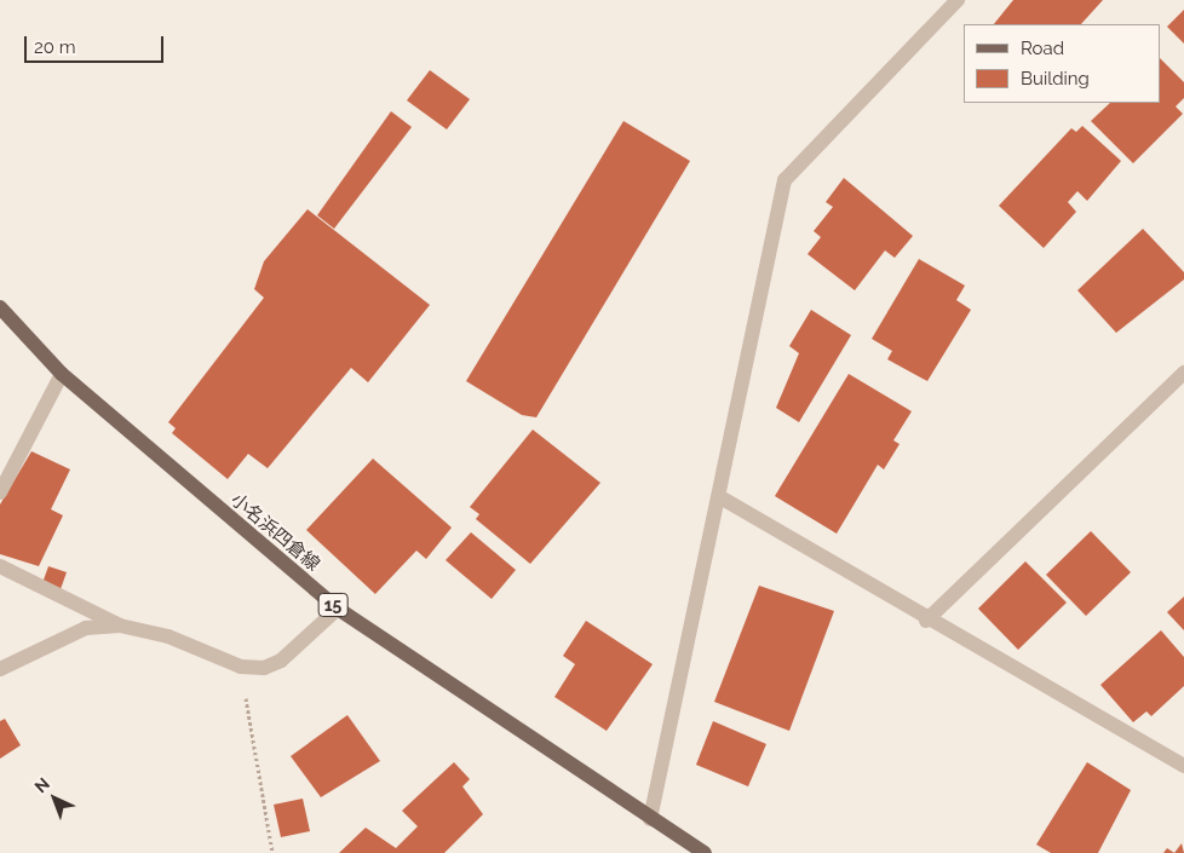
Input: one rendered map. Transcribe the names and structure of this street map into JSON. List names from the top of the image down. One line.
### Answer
{"streets":{"main road":["小名浜四倉線","15"]},"legend":["Road","Building"],"scale_bar":"20 m","north":"top left"}
